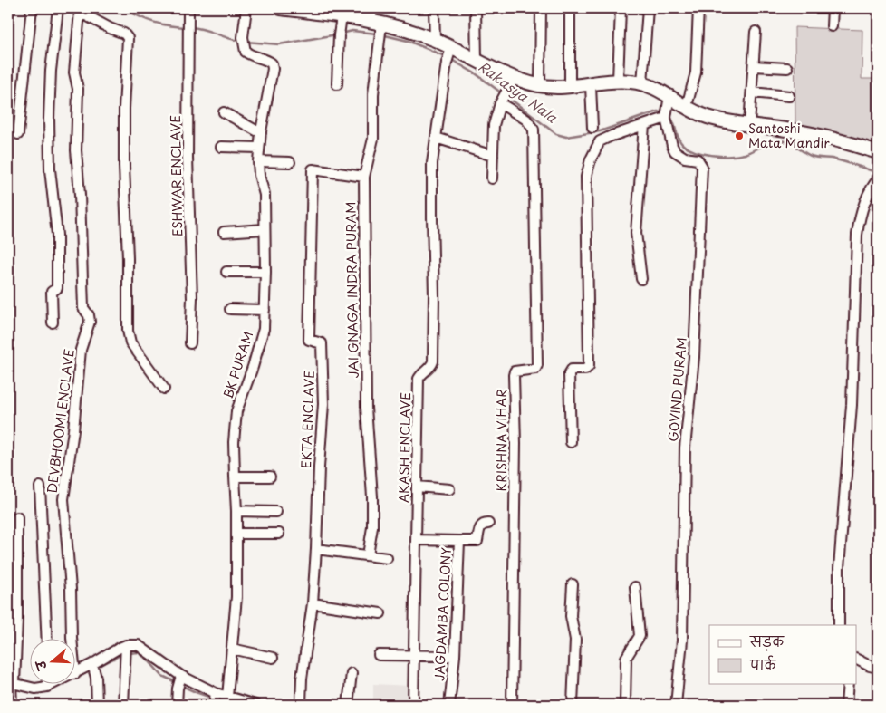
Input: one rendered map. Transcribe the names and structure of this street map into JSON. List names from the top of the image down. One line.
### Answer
{"streets":{"street":["ESHWAR ENCLAVE","JAI GNAGA INDRA PURAM","BK PURAM","GOVIND PURAM","EKTA ENCLAVE","DEVBHOOMI ENCLAVE","KRISHNA VIHAR","AKASH ENCLAVE","JAGDAMBA COLONY"]},"crossings":[["JAI GNAGA INDRA PURAM","EKTA ENCLAVE"],["AKASH ENCLAVE","JAGDAMBA COLONY"]],"water":["Rakasya Nala"],"places":["Santoshi Mata Mandir"],"legend":["सड़क","पार्क"],"north":"left"}
